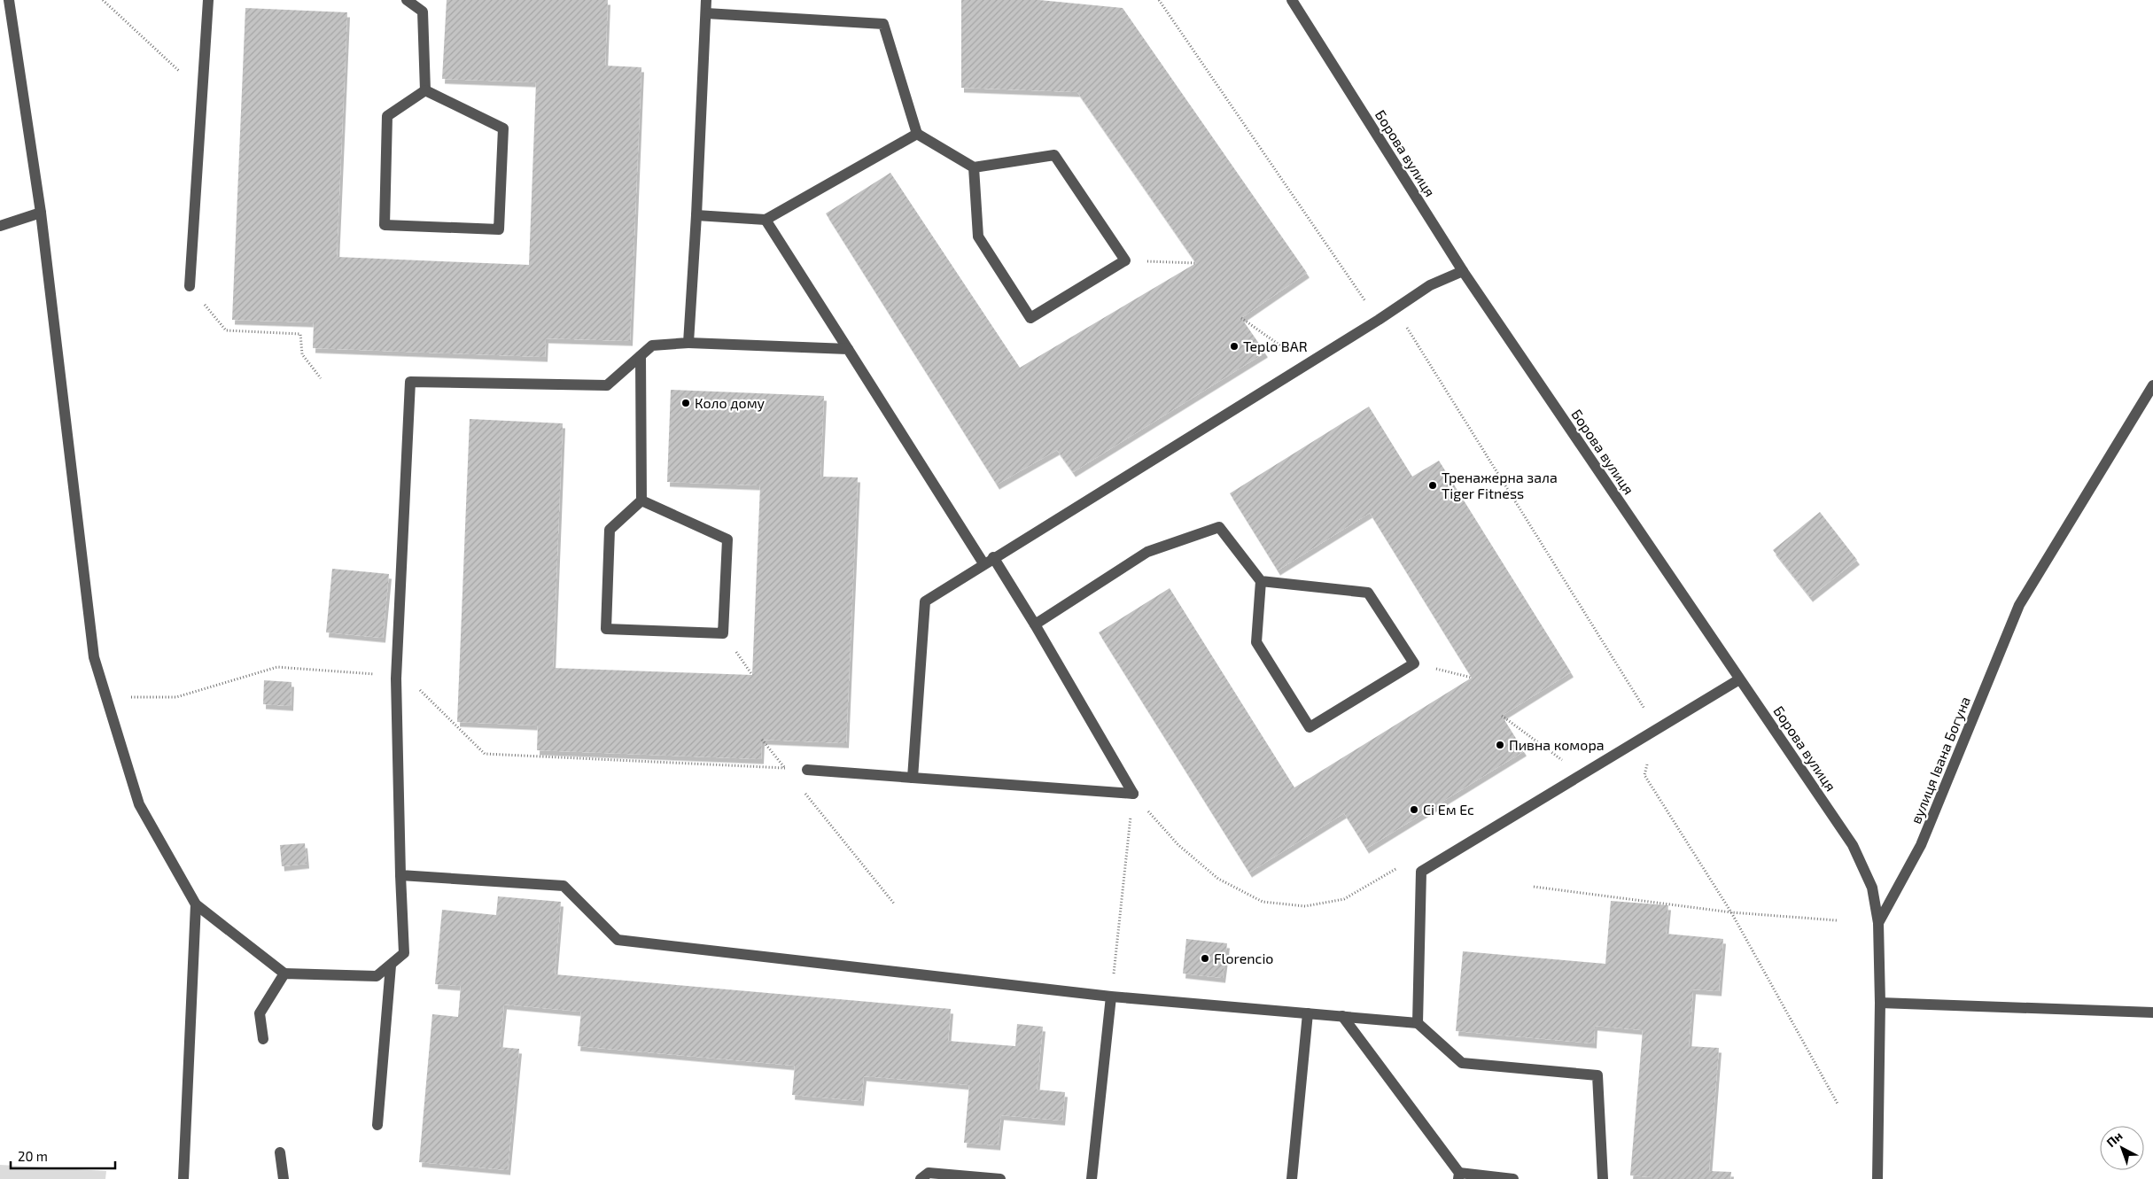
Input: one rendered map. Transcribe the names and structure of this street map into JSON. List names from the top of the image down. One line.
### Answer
{"streets":{"street":["Борова вулиця","вулиця Івана Богуна"]},"crossings":[["Борова вулиця","вулиця Івана Богуна"]],"places":["Teplo BAR","Коло дому","Тренажерна зала Tiger Fitness","Пивна комора","Сі Ем Ес","Florencio"],"scale_bar":"20 m","north":"top left"}
